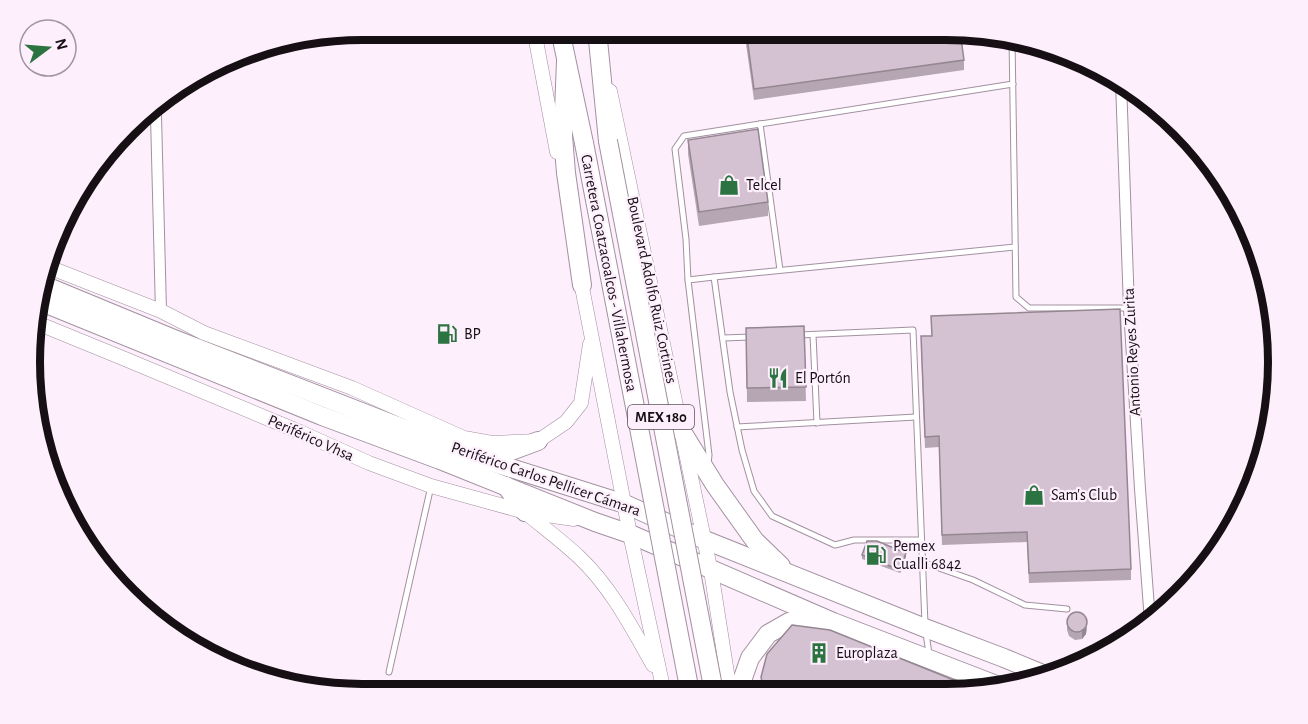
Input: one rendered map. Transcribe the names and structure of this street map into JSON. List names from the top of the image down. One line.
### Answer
{"streets":{"main road":["Carretera Coatzacoalcos - Villahermosa","MEX 180","Periférico Carlos Pellicer Cámara"],"street":["Boulevard Adolfo Ruiz Cortines","Antonio Reyes Zurita","Periférico Vhsa"]},"crossings":[["Boulevard Adolfo Ruiz Cortines","Periférico Carlos Pellicer Cámara"],["Periférico Vhsa","Periférico Carlos Pellicer Cámara"]],"places":{"shop":["Telcel","Sam's Club"],"fuel station":["BP","Pemex Cualli 6842"],"restaurant":["El Portón"],"building":["Europlaza"]},"north":"right"}
